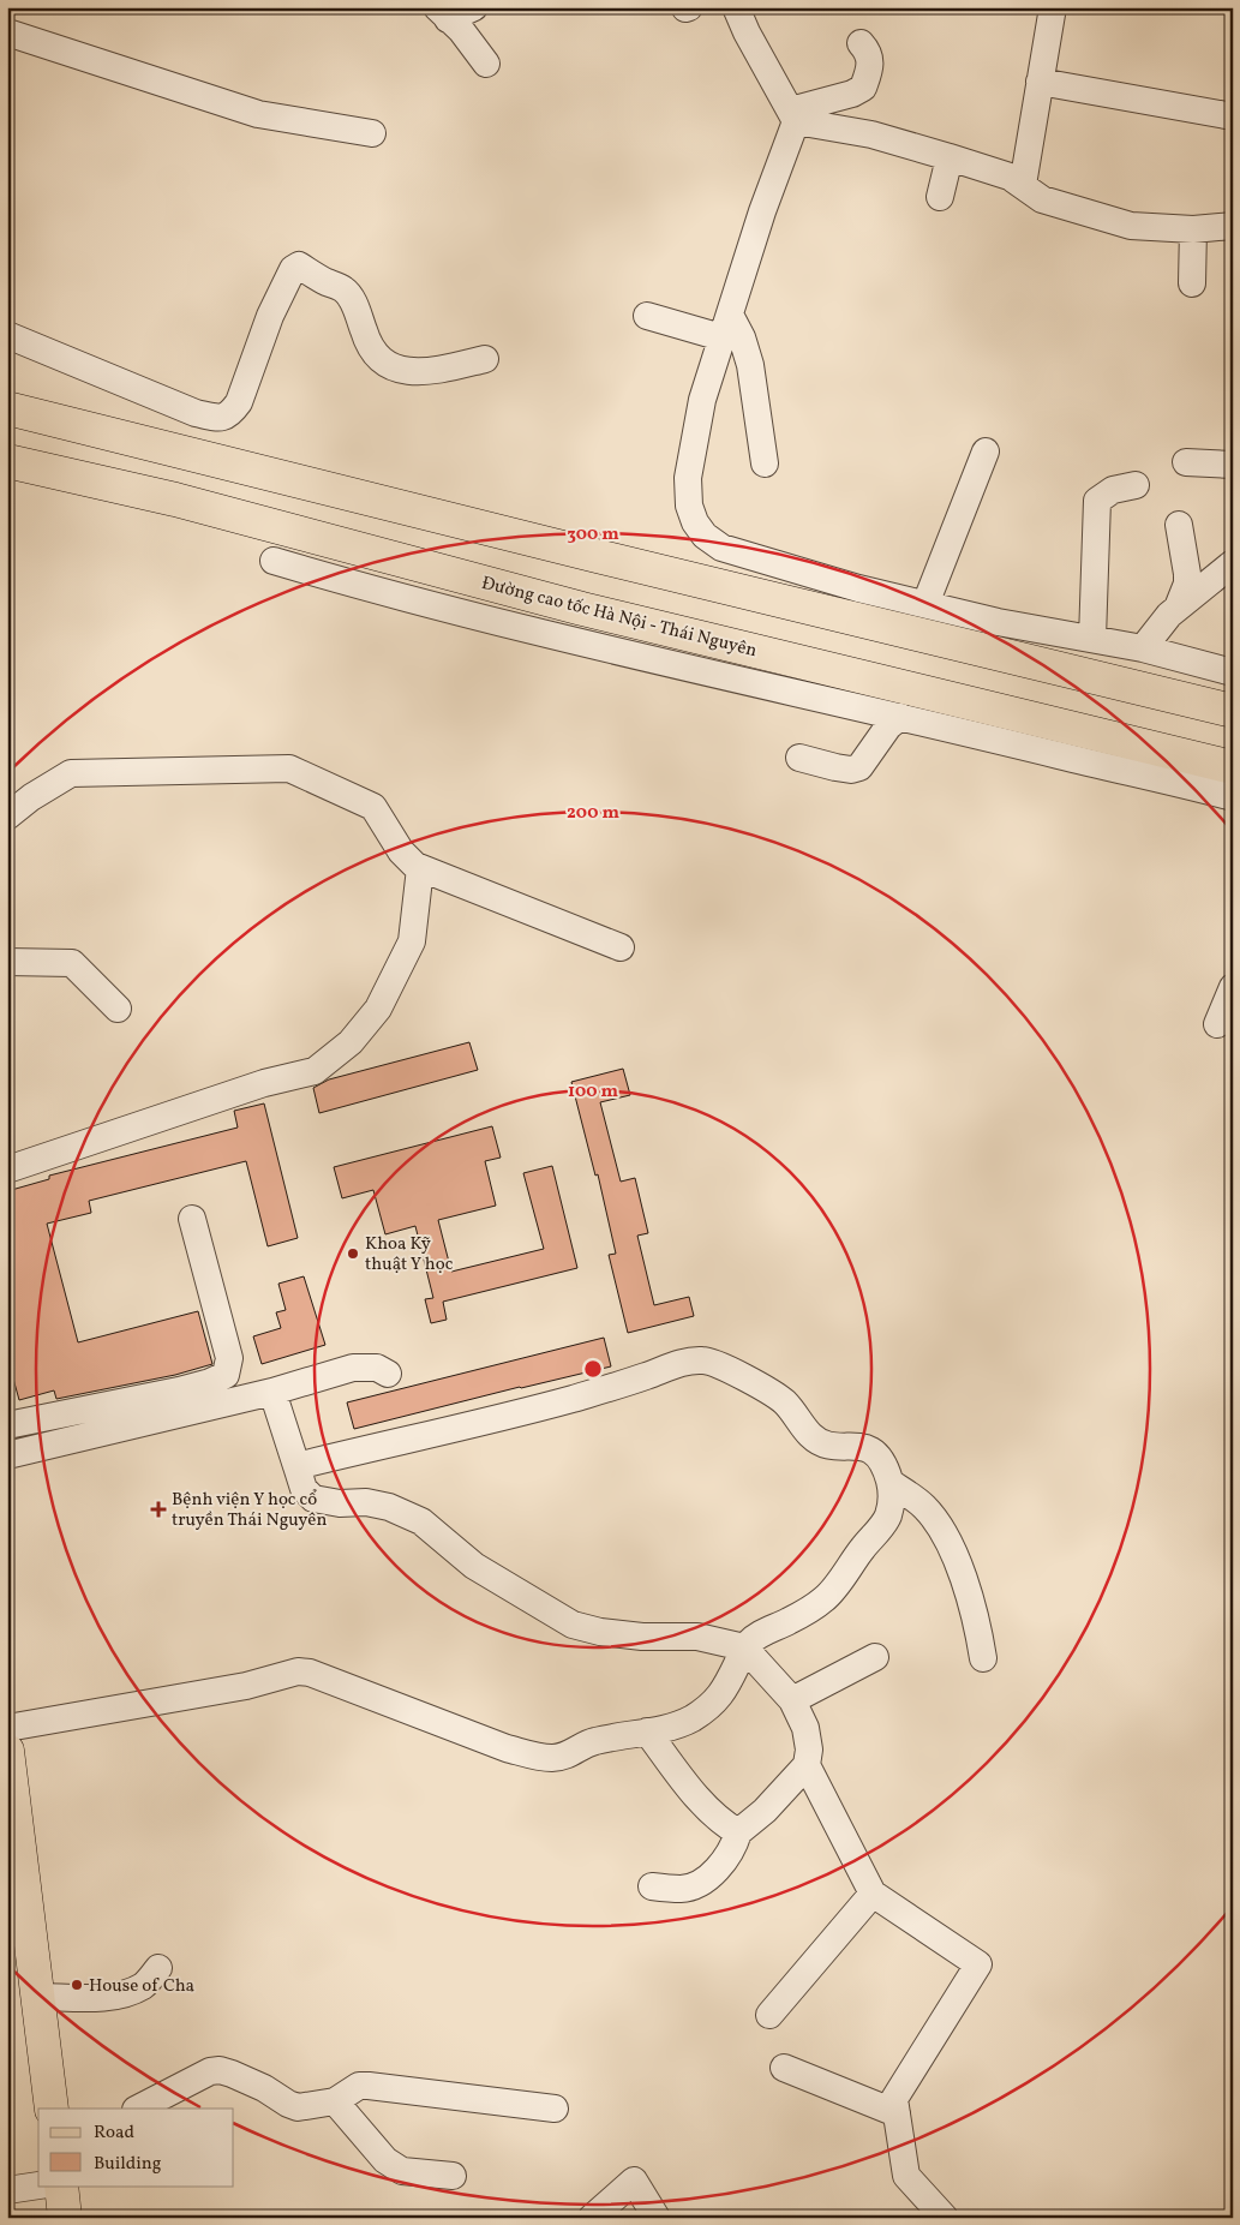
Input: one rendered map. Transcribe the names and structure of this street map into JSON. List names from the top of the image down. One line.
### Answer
{"streets":{"main road":["Đường cao tốc Hà Nội - Thái Nguyên"]},"places":{"other":["Khoa Kỹ thuật Y học","House of Cha"],"health":["Bệnh viện Y học cổ truyền Thái Nguyên"]},"legend":["Road","Building"],"rings":["300 m","200 m","100 m"]}
